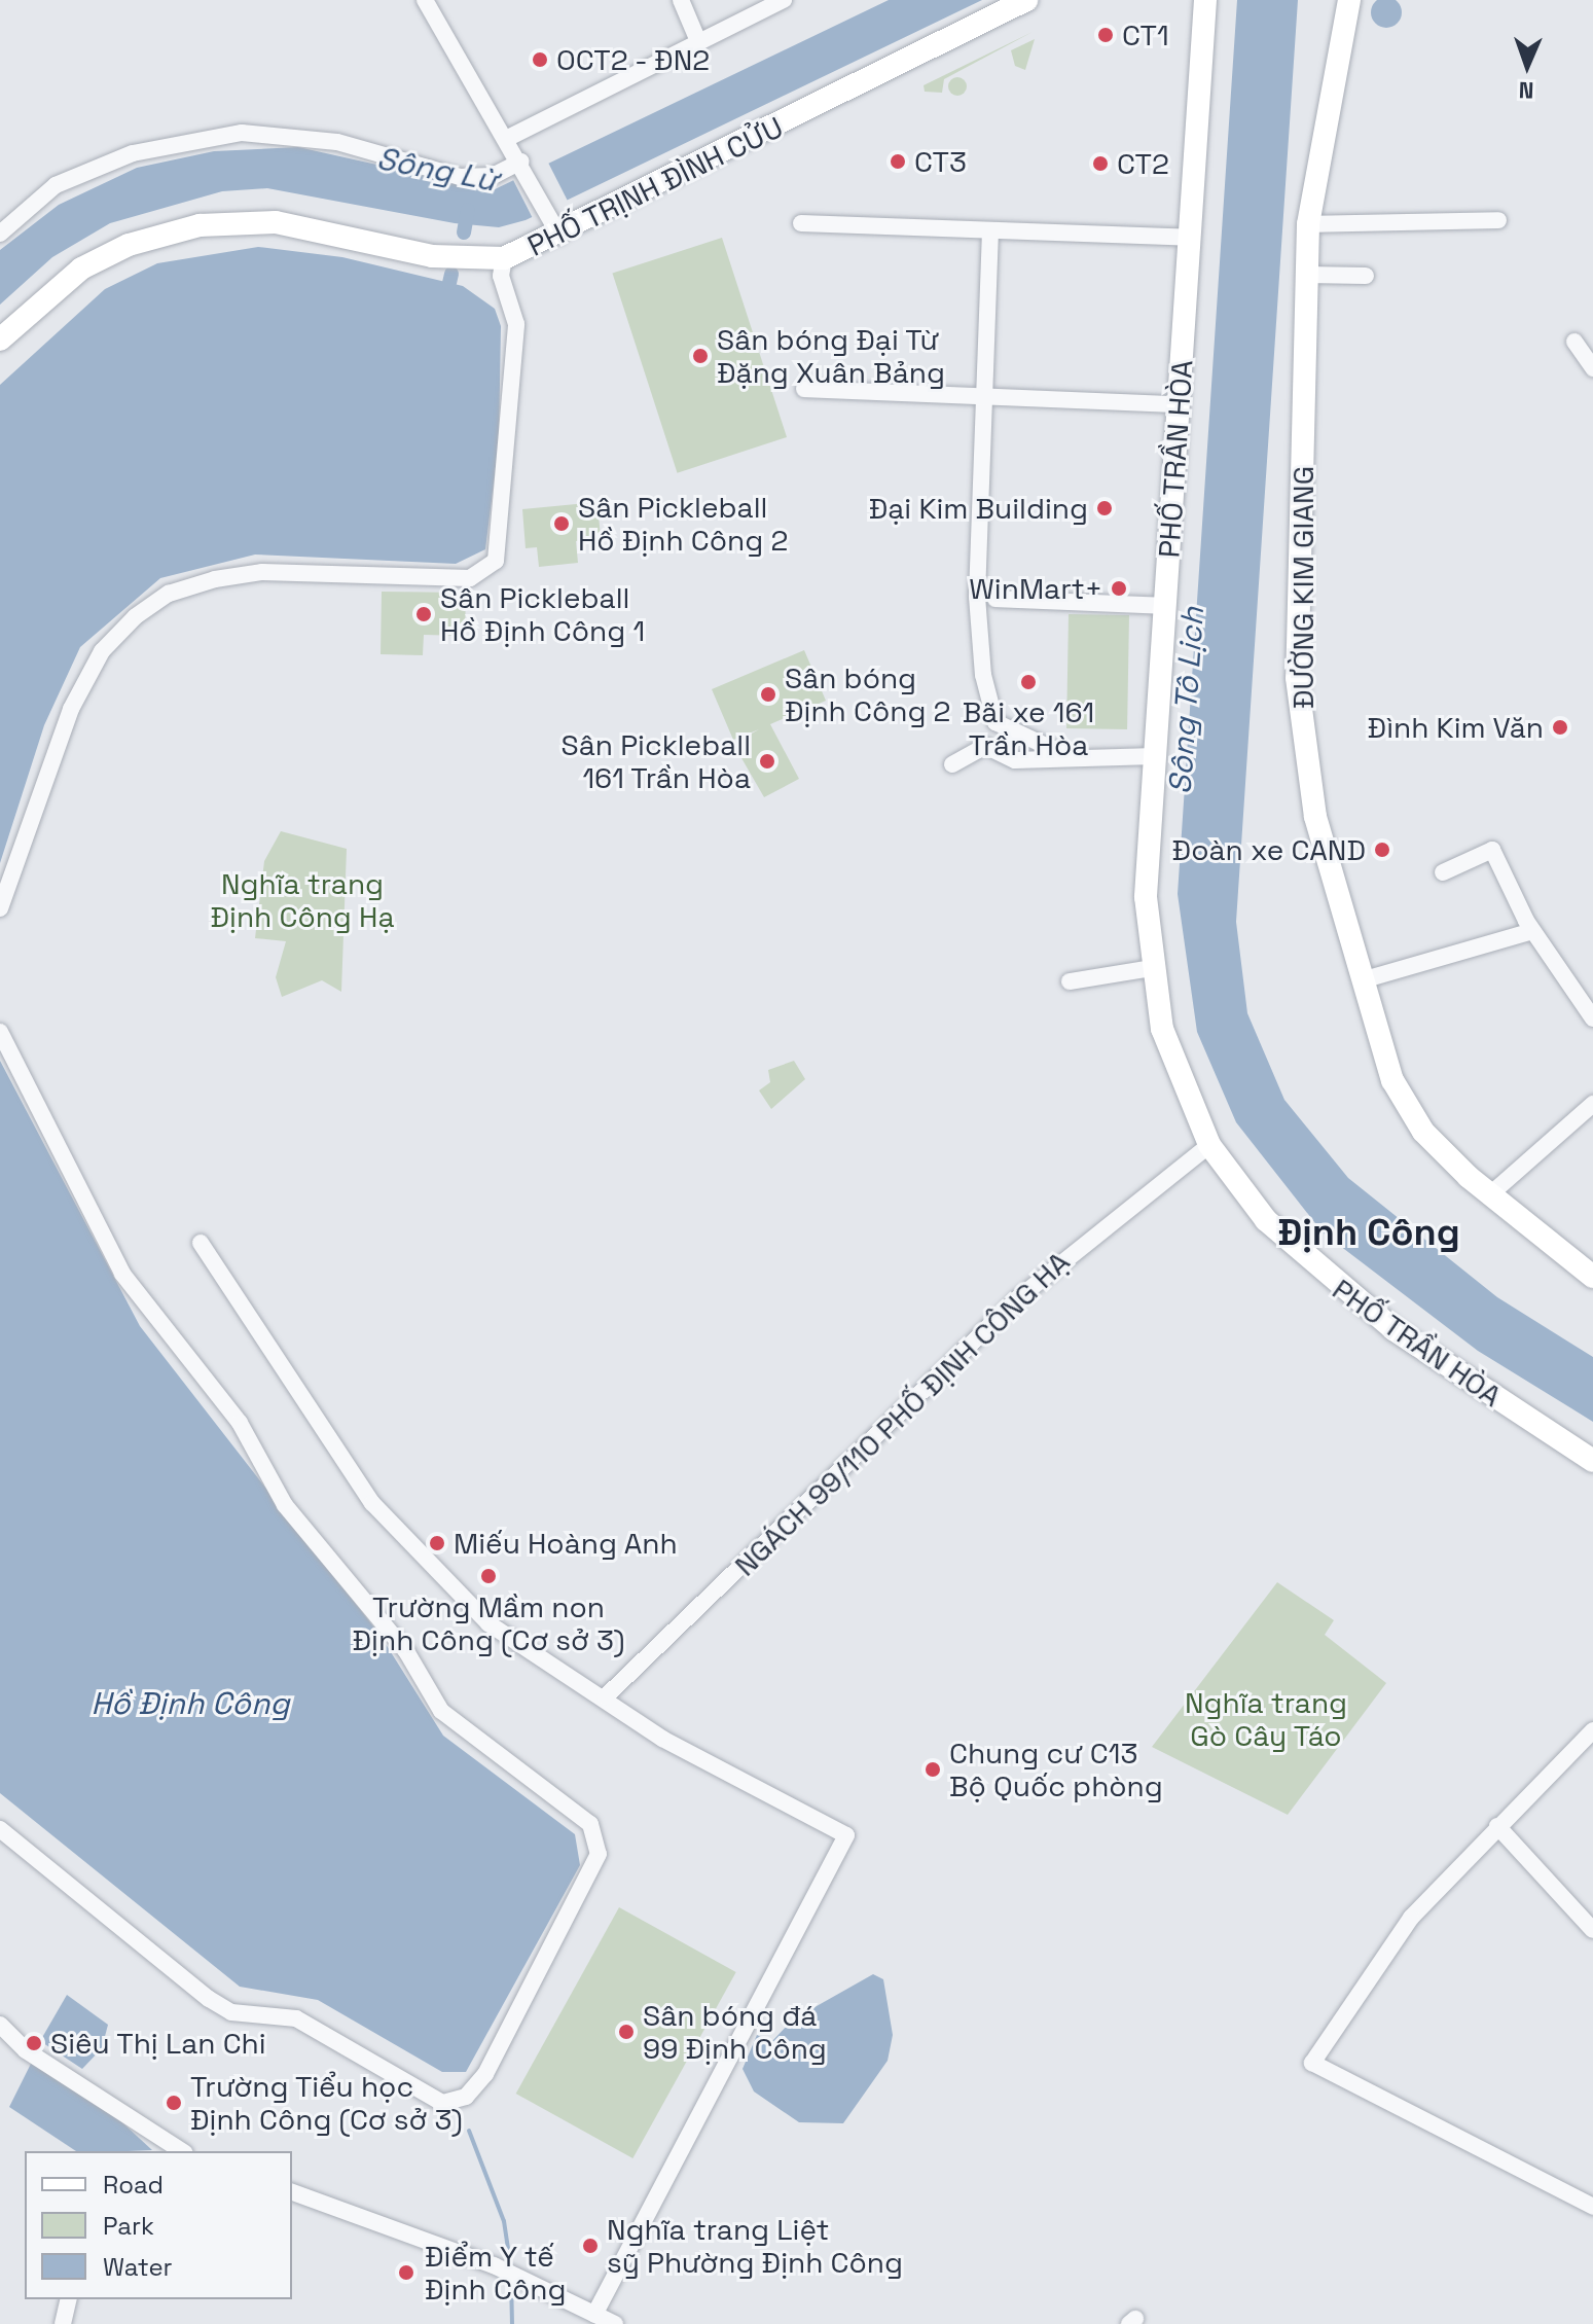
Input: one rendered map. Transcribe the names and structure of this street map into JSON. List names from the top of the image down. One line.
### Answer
{"streets":{"main road":["PHỐ TRỊNH ĐÌNH CỬU","PHỐ TRẦN HÒA","ĐƯỜNG KIM GIANG"],"street":["NGÁCH 99/110 PHỐ ĐỊNH CÔNG HẠ"]},"crossings":[["PHỐ TRẦN HÒA","NGÁCH 99/110 PHỐ ĐỊNH CÔNG HẠ"]],"districts":["Định Công"],"water":["Sông Lừ","Sông Tô Lịch","Hồ Định Công"],"parks":["Nghĩa trang Định Công Hạ","Nghĩa trang Gò Cây Táo"],"places":["CT1","OCT2 - ĐN2","CT3","CT2","Sân bóng Đại Từ Đặng Xuân Bảng","Đại Kim Building","Sân Pickleball Hồ Định Công 2","WinMart+","Sân Pickleball Hồ Định Công 1","Bãi xe 161 Trần Hòa","Sân bóng Định Công 2","Đình Kim Văn","Sân Pickleball 161 Trần Hòa","Đoàn xe CAND","Miếu Hoàng Anh","Trường Mầm non Định Công (Cơ sở 3)","Chung cư C13 Bộ Quốc phòng","Sân bóng đá 99 Định Công","Siêu Thị Lan Chi","Trường Tiểu học Định Công (Cơ sở 3)","Nghĩa trang Liệt sỹ Phường Định Công","Điểm Y tế Định Công"],"legend":["Road","Park","Water"],"north":"bottom"}
